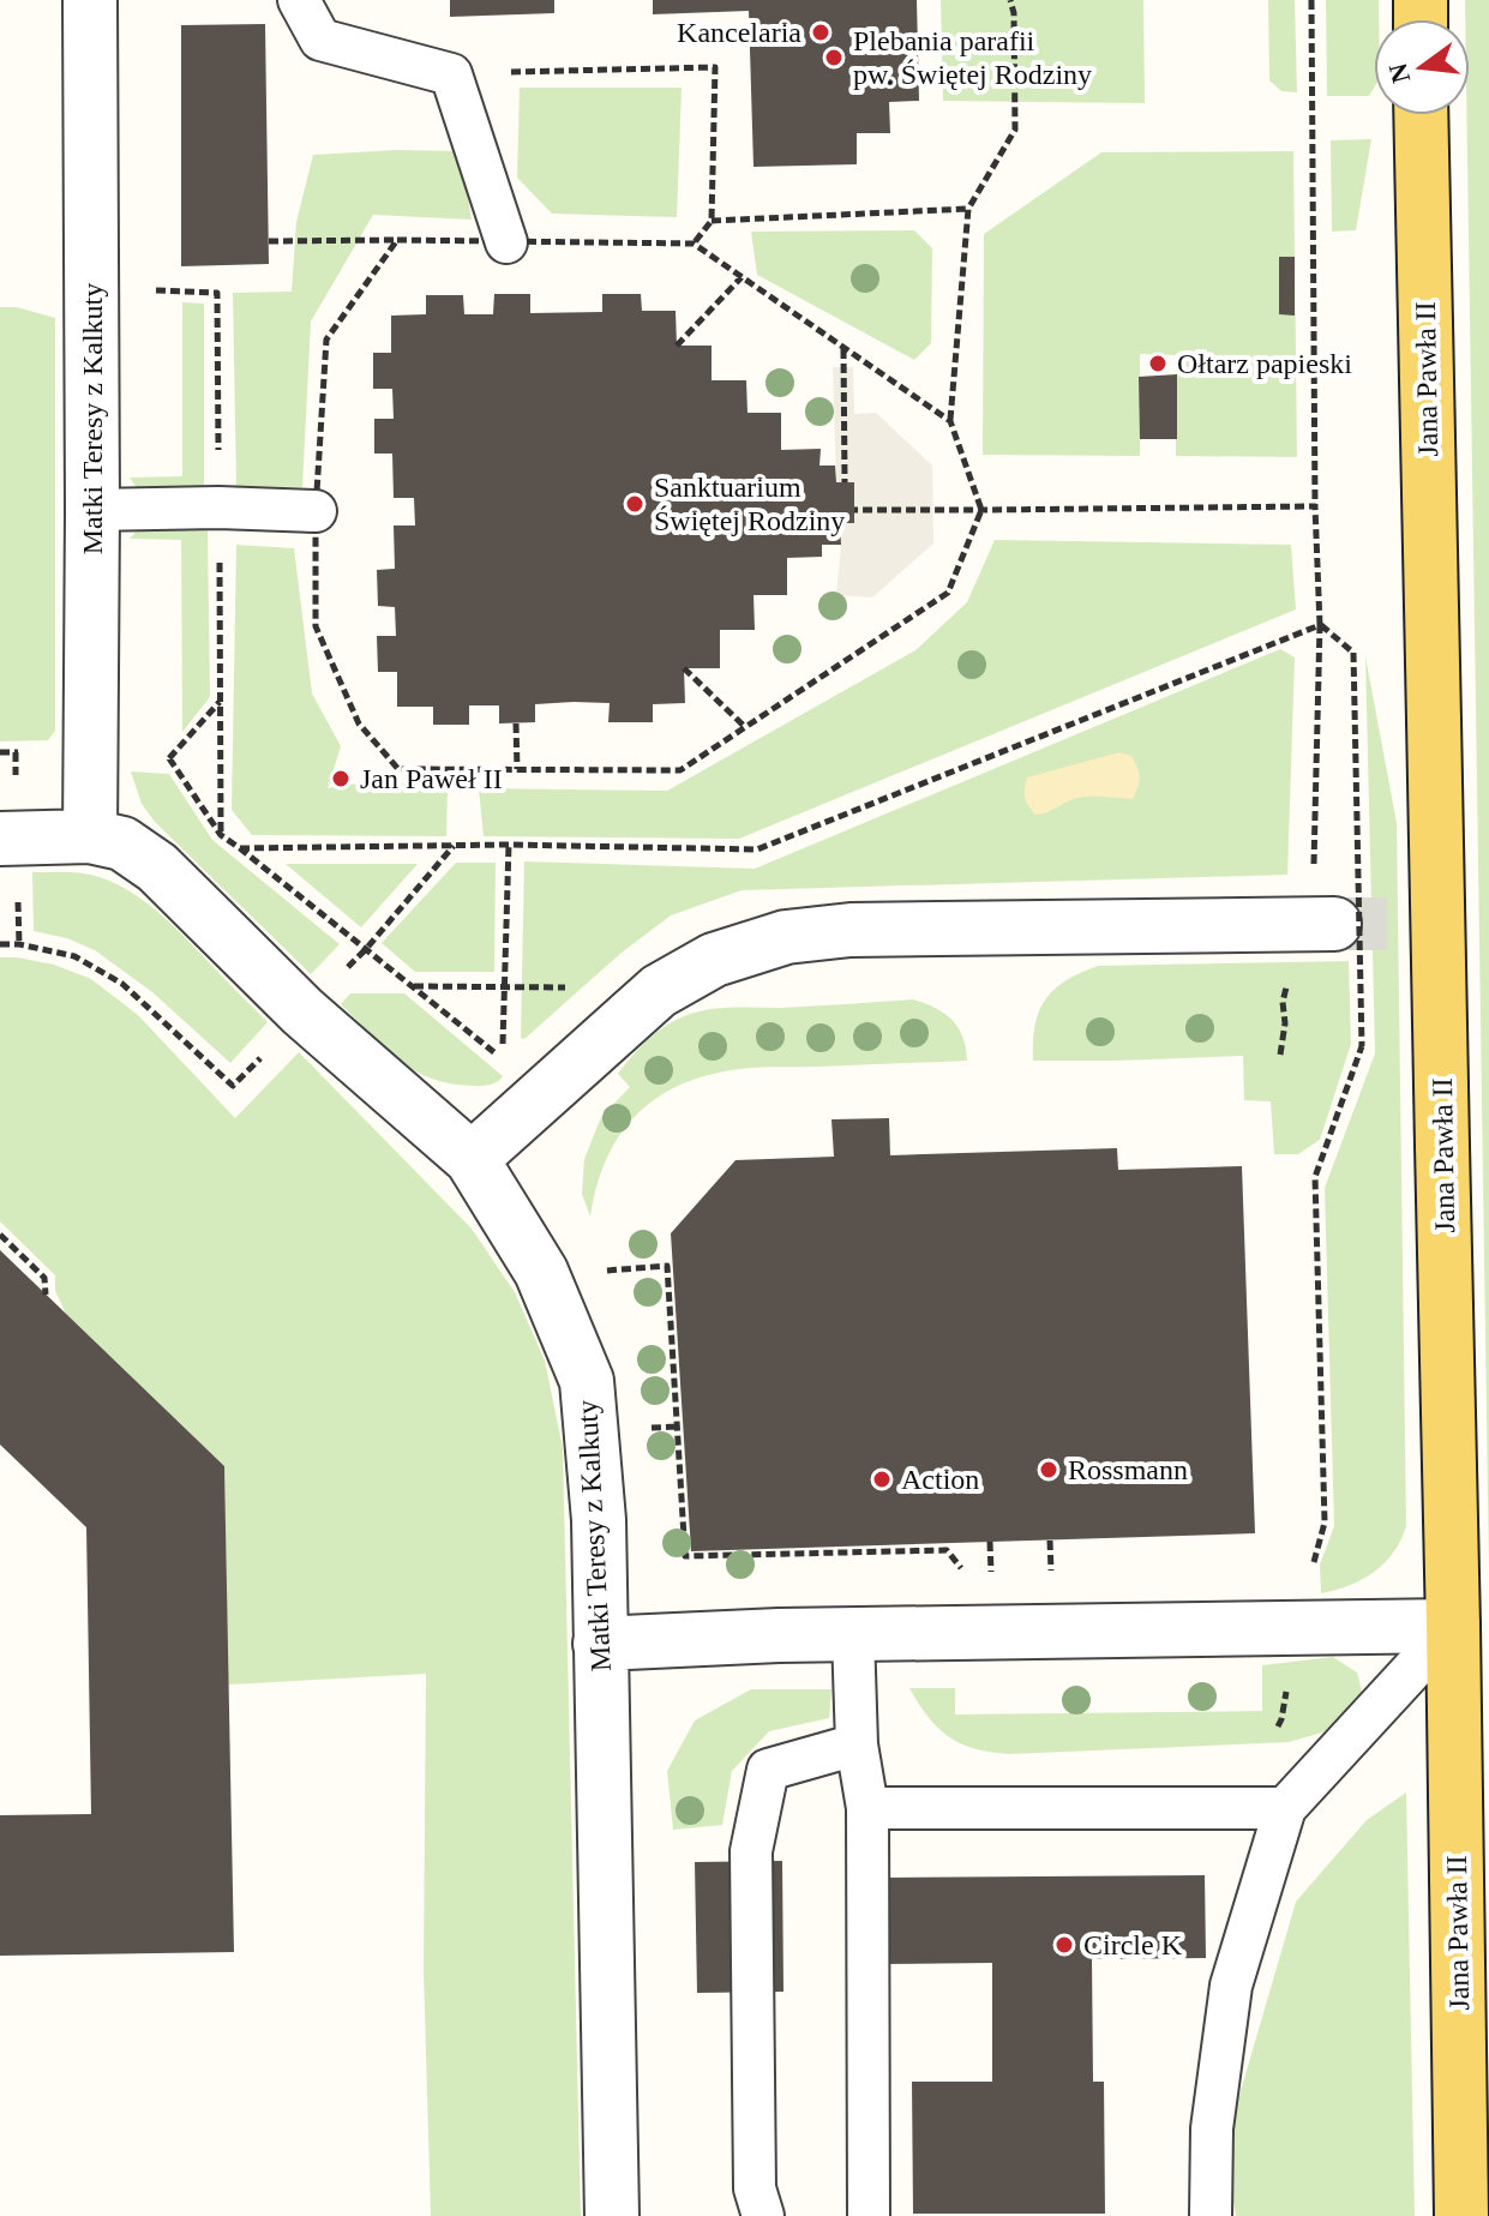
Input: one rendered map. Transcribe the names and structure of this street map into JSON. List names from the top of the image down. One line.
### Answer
{"streets":{"main road":["Jana Pawła II"],"street":["Matki Teresy z Kalkuty"]},"places":["Kancelaria","Plebania parafii pw. Świętej Rodziny","Ołtarz papieski","Sanktuarium Świętej Rodziny","Jan Paweł II","Rossmann","Action","Circle K"],"north":"left"}
